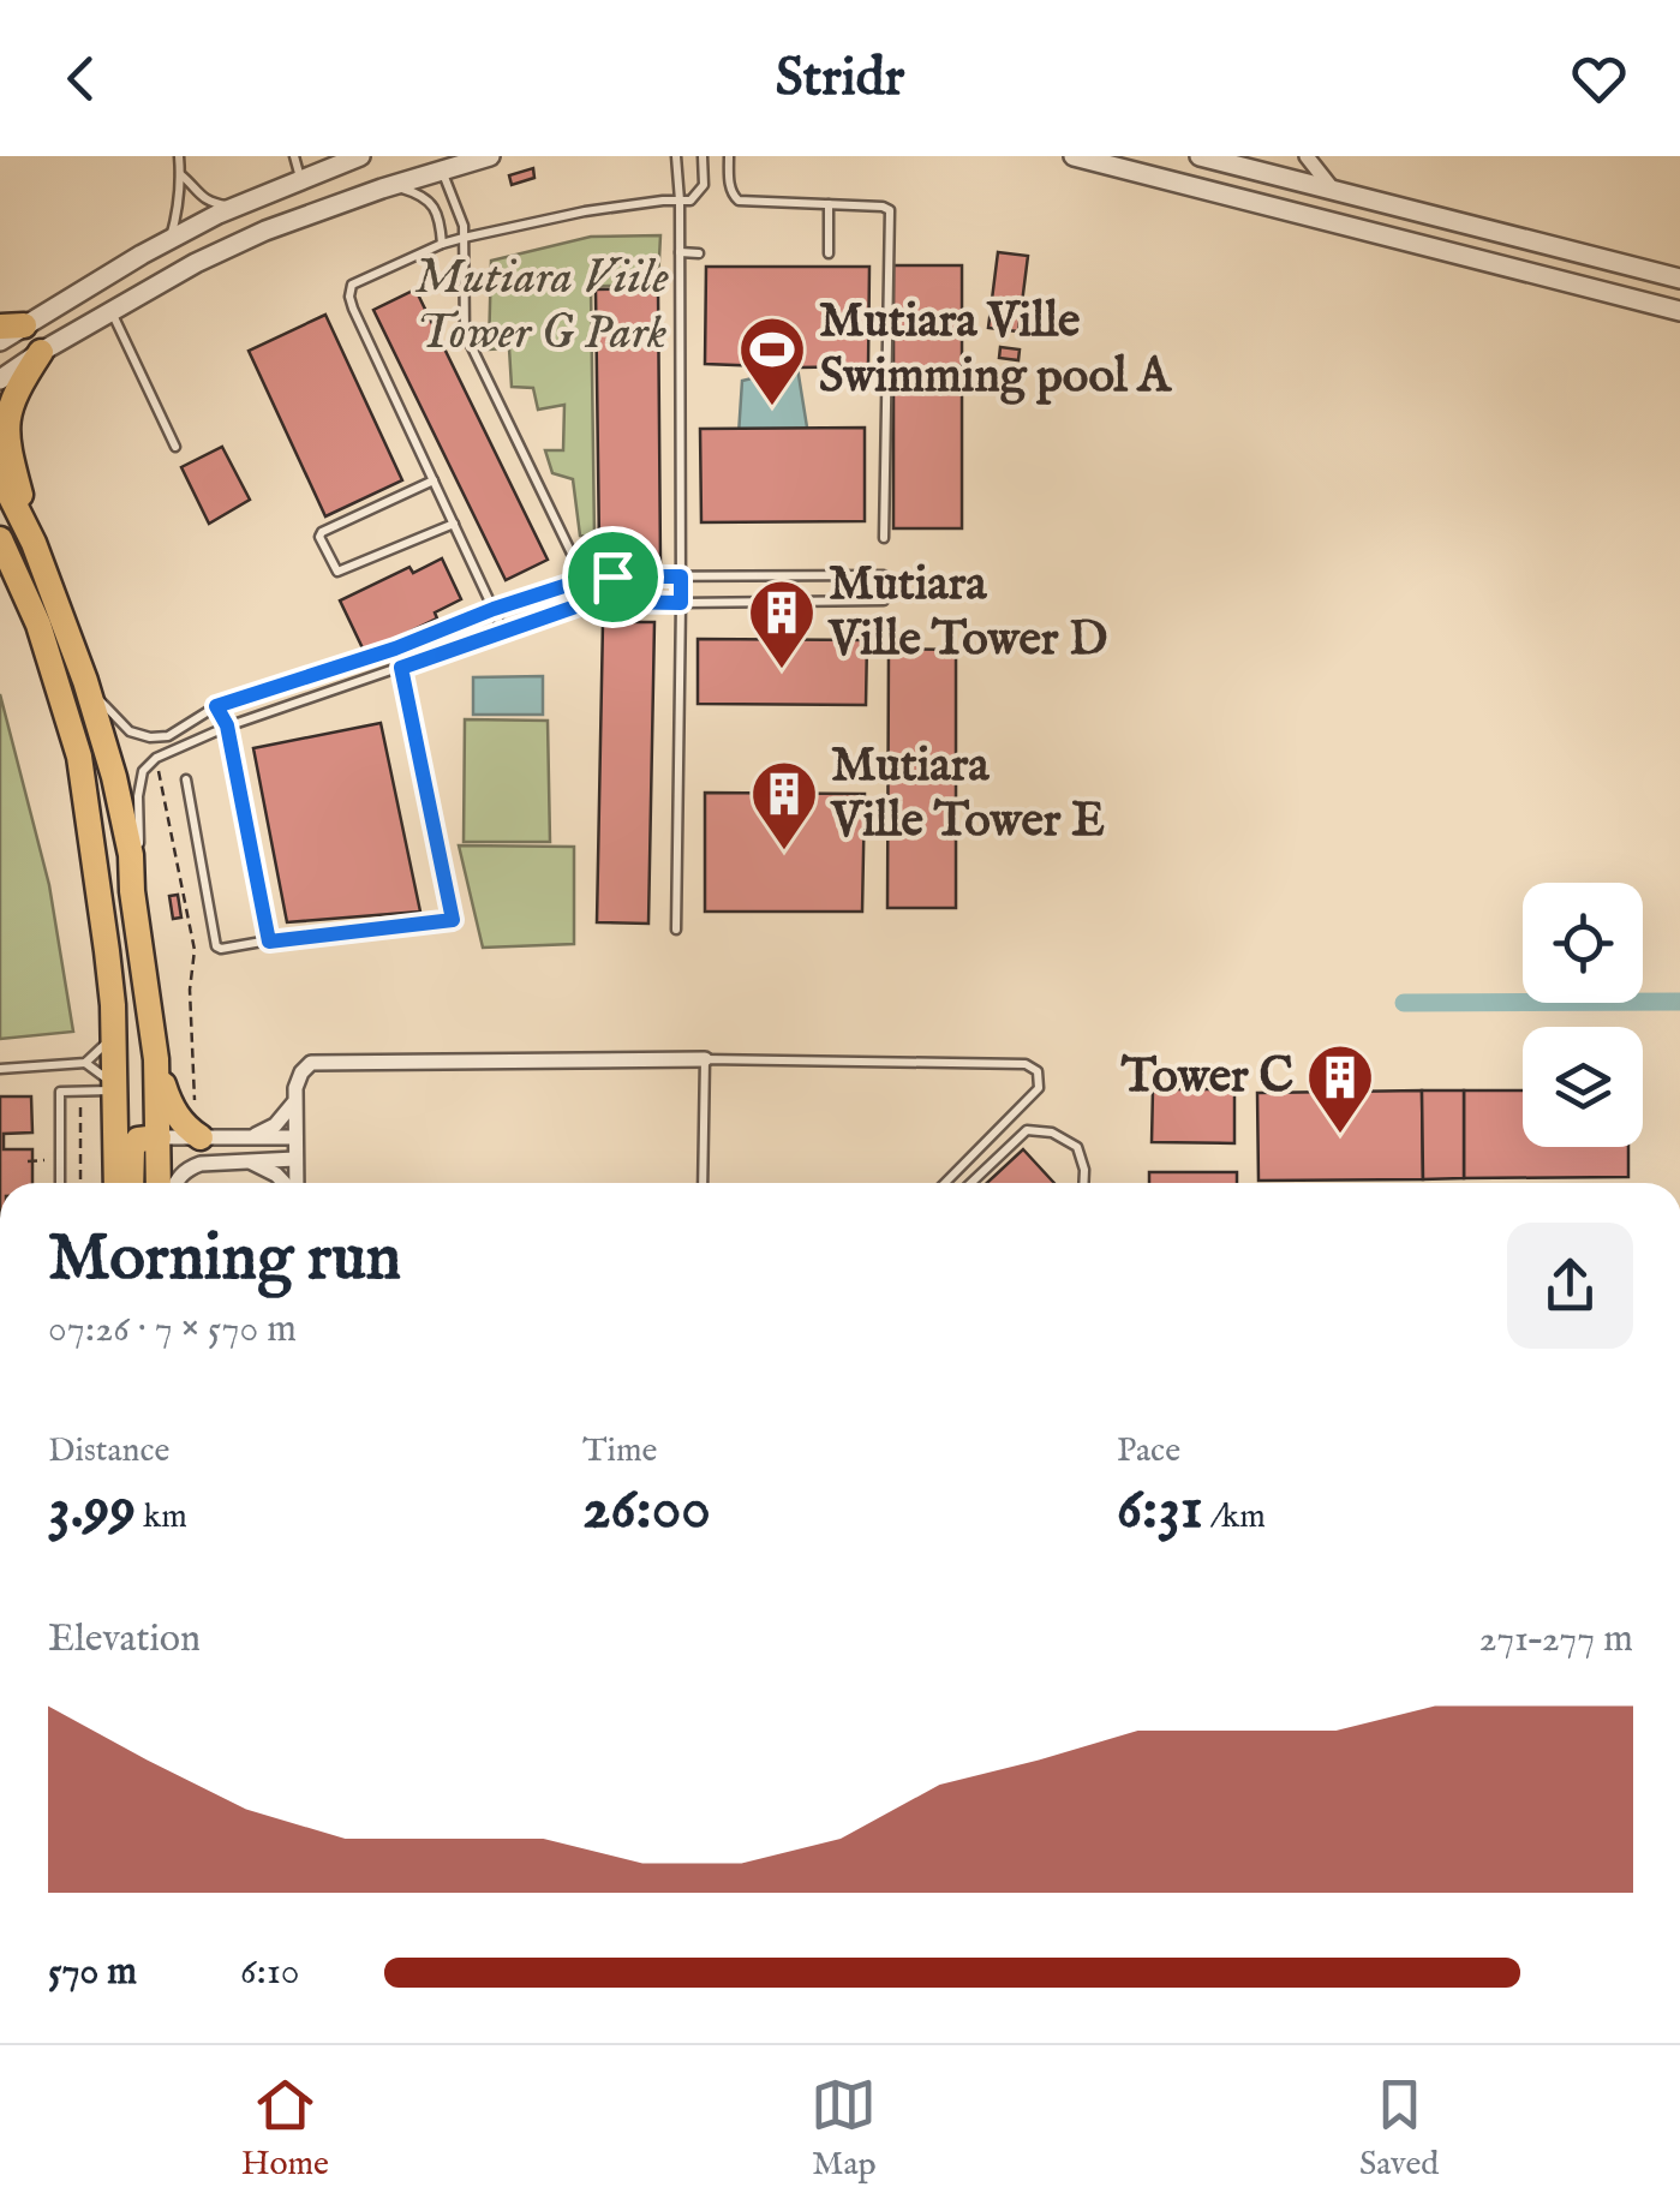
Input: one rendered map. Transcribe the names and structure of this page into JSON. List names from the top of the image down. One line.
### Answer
{"parks":["Mutiara Viile Tower G Park"],"places":{"sports":["Mutiara Ville Swimming pool A"],"building":["Mutiara Ville Tower D","Mutiara Ville Tower E","Tower C"]},"page":{"header":"Stridr","heading":["Morning run","07:26 · 7 × 570 m"],"stats":[["Distance","3.99 km"],["Time","26:00"],["Pace","6:31 /km"]],"chart":["Elevation","271–277 m"],"list":[{"name":"570 m","note":"6:10"}],"tabs":["Home","Map","Saved"]}}
